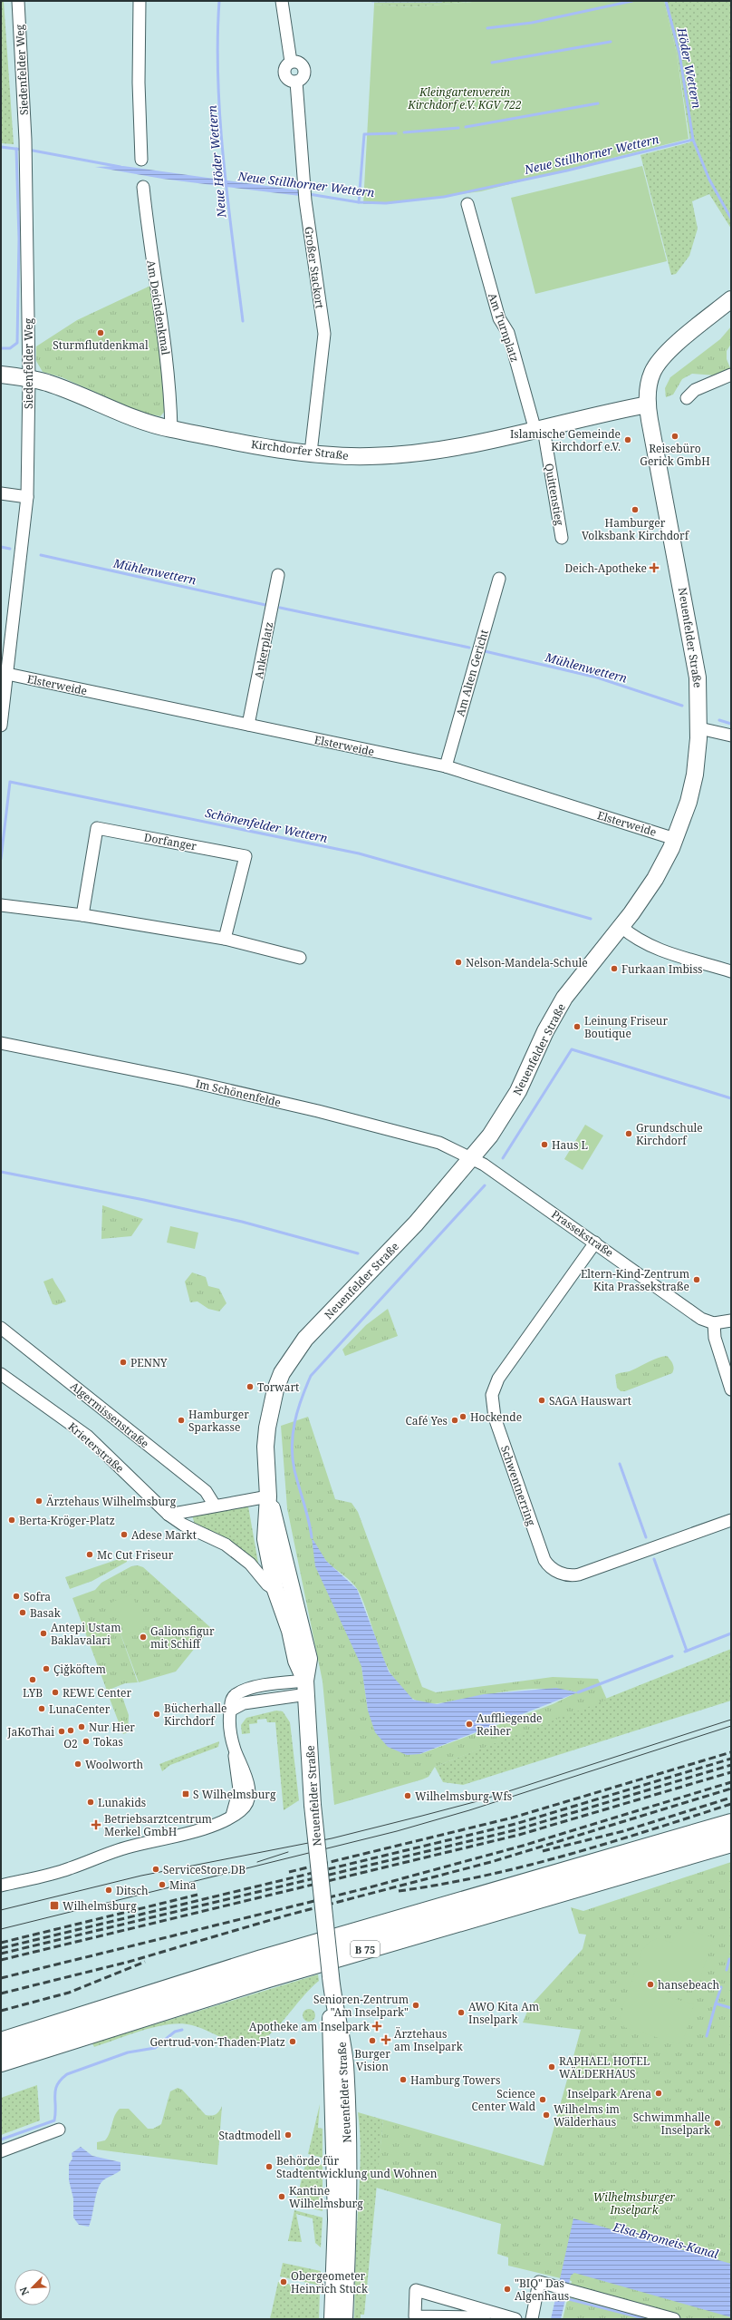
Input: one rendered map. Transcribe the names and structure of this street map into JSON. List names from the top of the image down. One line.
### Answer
{"streets":{"highway":["B 75"],"main road":["Kirchdorfer Straße","Neuenfelder Straße"],"street":["Siedenfelder Weg","Großer Stackort","Am Deichdenkmal","Am Turnplatz","Quittenstieg","Ankerplatz","Am Alten Gericht","Elsterweide","Dorfanger","Im Schönenfelde","Prassekstraße","Algermissenstraße","Krieterstraße","Schwentnerring"]},"crossings":[["Siedenfelder Weg","Kirchdorfer Straße"],["Siedenfelder Weg","Elsterweide"],["Großer Stackort","Kirchdorfer Straße"],["Am Deichdenkmal","Kirchdorfer Straße"],["Am Turnplatz","Kirchdorfer Straße"],["Am Turnplatz","Quittenstieg"],["Kirchdorfer Straße","Quittenstieg"],["Kirchdorfer Straße","Neuenfelder Straße"],["Neuenfelder Straße","Elsterweide"],["Neuenfelder Straße","Im Schönenfelde"],["Neuenfelder Straße","Prassekstraße"],["Neuenfelder Straße","Krieterstraße"],["Ankerplatz","Elsterweide"],["Am Alten Gericht","Elsterweide"],["Im Schönenfelde","Prassekstraße"],["Prassekstraße","Schwentnerring"]],"water":["Höder Wettern","Neue Stillhorner Wettern","Neue Höder Wettern","Mühlenwettern","Schönenfelder Wettern","Elsa-Bromeis-Kanal"],"parks":["Kleingartenverein Kirchdorf e.V. KGV 722","Wilhelmsburger Inselpark"],"places":{"other":["Sturmflutdenkmal","Reisebüro Gerick GmbH","Islamische Gemeinde Kirchdorf e.V.","Hamburger Volksbank Kirchdorf","Nelson-Mandela-Schule","Furkaan Imbiss","Leinung Friseur Boutique","Grundschule Kirchdorf","Haus L","Eltern-Kind-Zentrum Kita Prassekstraße","PENNY","Torwart","SAGA Hauswart","Hockende","Hamburger Sparkasse","Café Yes","Ärztehaus Wilhelmsburg","Berta-Kröger-Platz","Adese Markt","Mc Cut Friseur","Sofra","Basak","Antepi Ustam Baklavalari","Galionsfigur mit Schiff","Çiğköftem","LYB","REWE Center","LunaCenter","Bücherhalle Kirchdorf","Auffliegende Reiher","Nur Hier","O2","JaKoThai","Tokas","Woolworth","Wilhelmsburg Wfs","Lunakids","ServiceStore DB","Mina","Ditsch","hansebeach","Senioren-Zentrum \"Am Inselpark\"","AWO Kita Am Inselpark","Burger Vision","Gertrud-von-Thaden-Platz","RAPHAEL HOTEL WÄLDERHAUS","Hamburg Towers","Inselpark Arena","Science Center Wald","Wilhelms im Wälderhaus","Schwimmhalle Inselpark","Stadtmodell","Behörde für Stadtentwicklung und Wohnen","Kantine Wilhelmsburg","Obergeometer Heinrich Stuck","\"BIQ\" Das Algenhaus"],"health":["Deich-Apotheke","Betriebsarztcentrum Merkel GmbH","Apotheke am Inselpark","Ärztehaus am Inselpark"],"transit":["S Wilhelmsburg","Wilhelmsburg"]},"north":"bottom left"}
